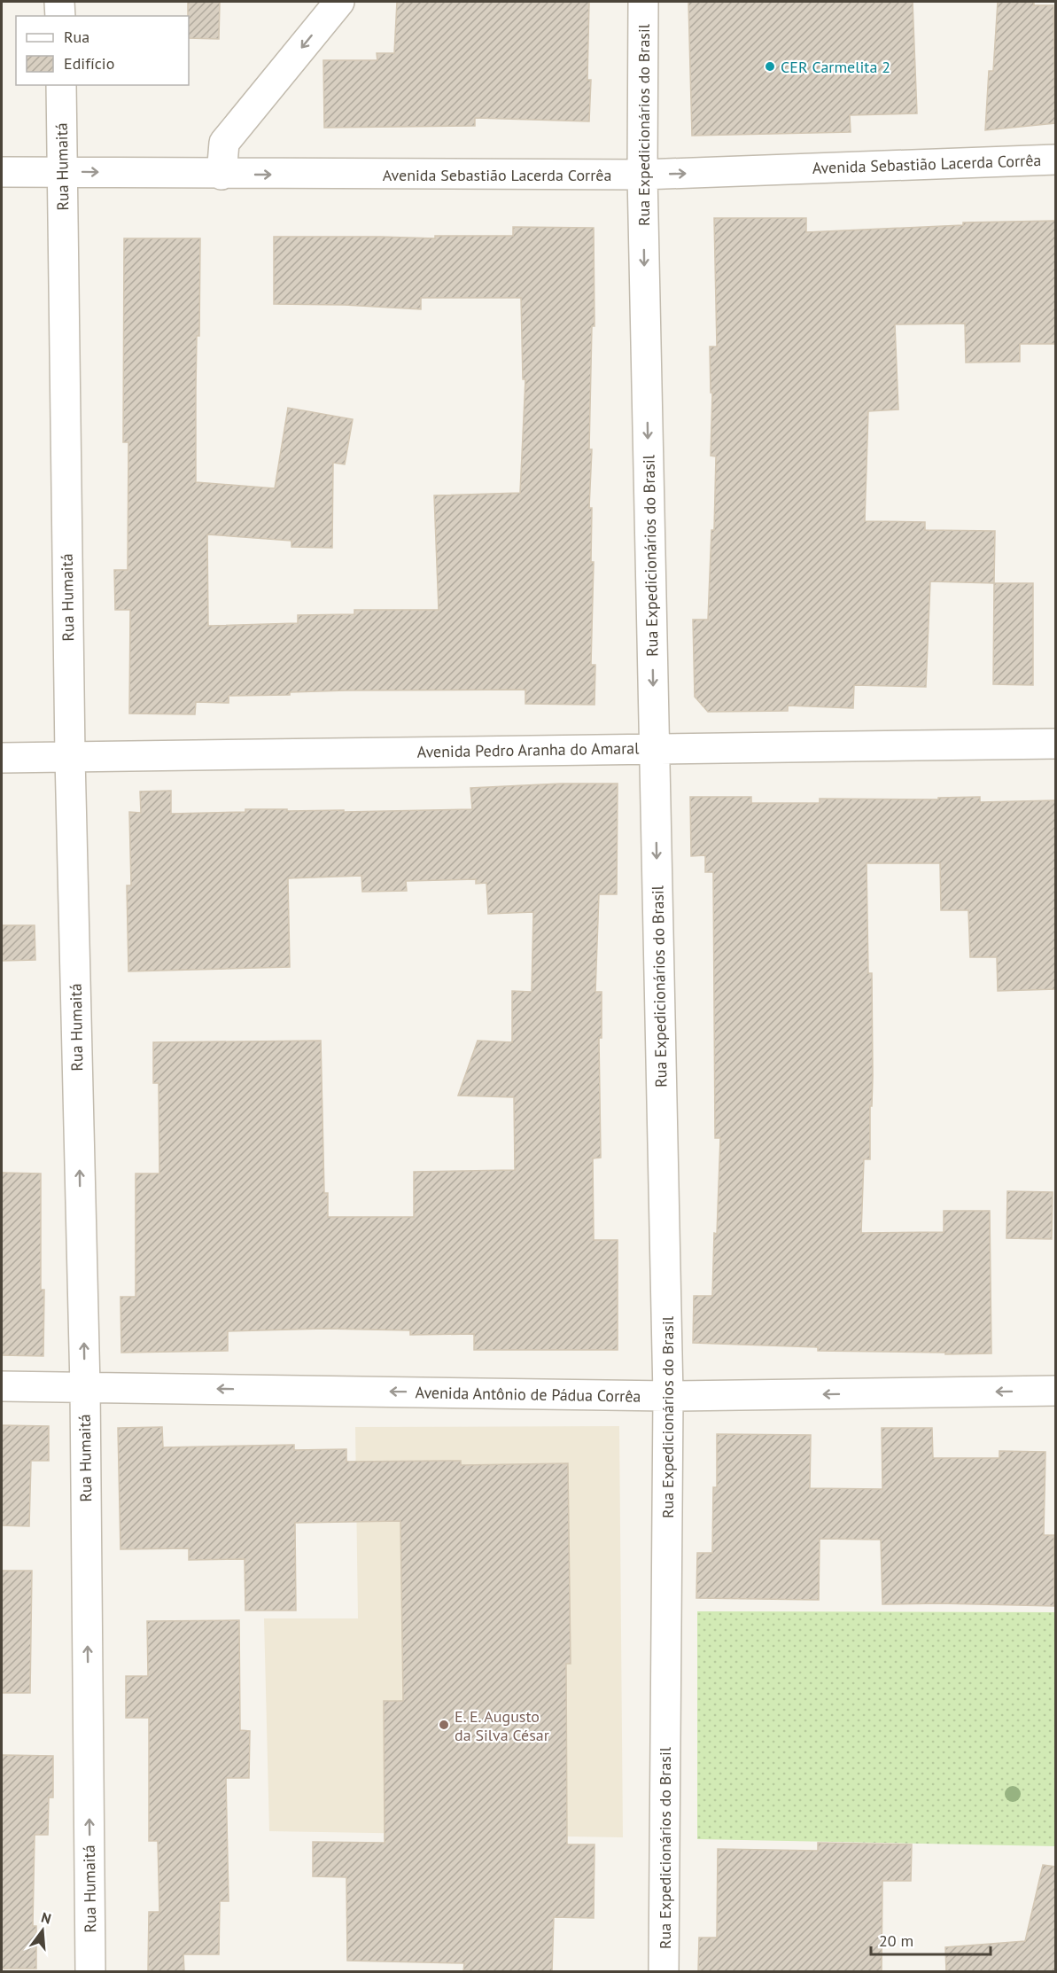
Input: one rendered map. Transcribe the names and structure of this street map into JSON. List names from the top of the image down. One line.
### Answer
{"streets":{"street":["Rua Expedicionários do Brasil","Avenida Sebastião Lacerda Corrêa","Rua Humaitá","Avenida Pedro Aranha do Amaral","Avenida Antônio de Pádua Corrêa"]},"crossings":[["Rua Expedicionários do Brasil","Avenida Sebastião Lacerda Corrêa"],["Rua Expedicionários do Brasil","Avenida Pedro Aranha do Amaral"],["Rua Expedicionários do Brasil","Avenida Antônio de Pádua Corrêa"],["Avenida Sebastião Lacerda Corrêa","Rua Humaitá"],["Rua Humaitá","Avenida Pedro Aranha do Amaral"],["Rua Humaitá","Avenida Antônio de Pádua Corrêa"]],"one_way":["Rua Expedicionários do Brasil","Avenida Sebastião Lacerda Corrêa","Rua Humaitá","Avenida Antônio de Pádua Corrêa"],"places":["CER Carmelita 2","E. E. Augusto da Silva César"],"legend":["Rua","Edifício"],"scale_bar":"20 m","north":"top"}
